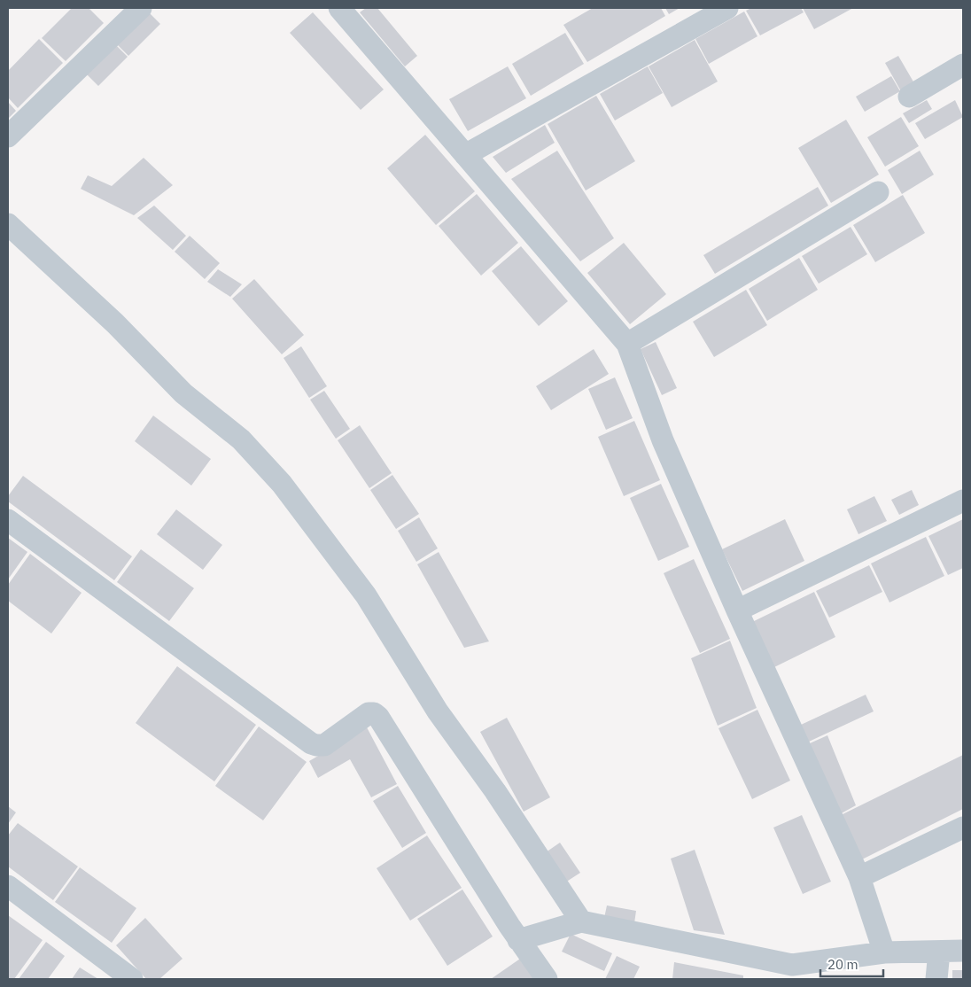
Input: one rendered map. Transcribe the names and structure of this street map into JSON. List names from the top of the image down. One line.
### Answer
{"scale_bar":"20 m"}
